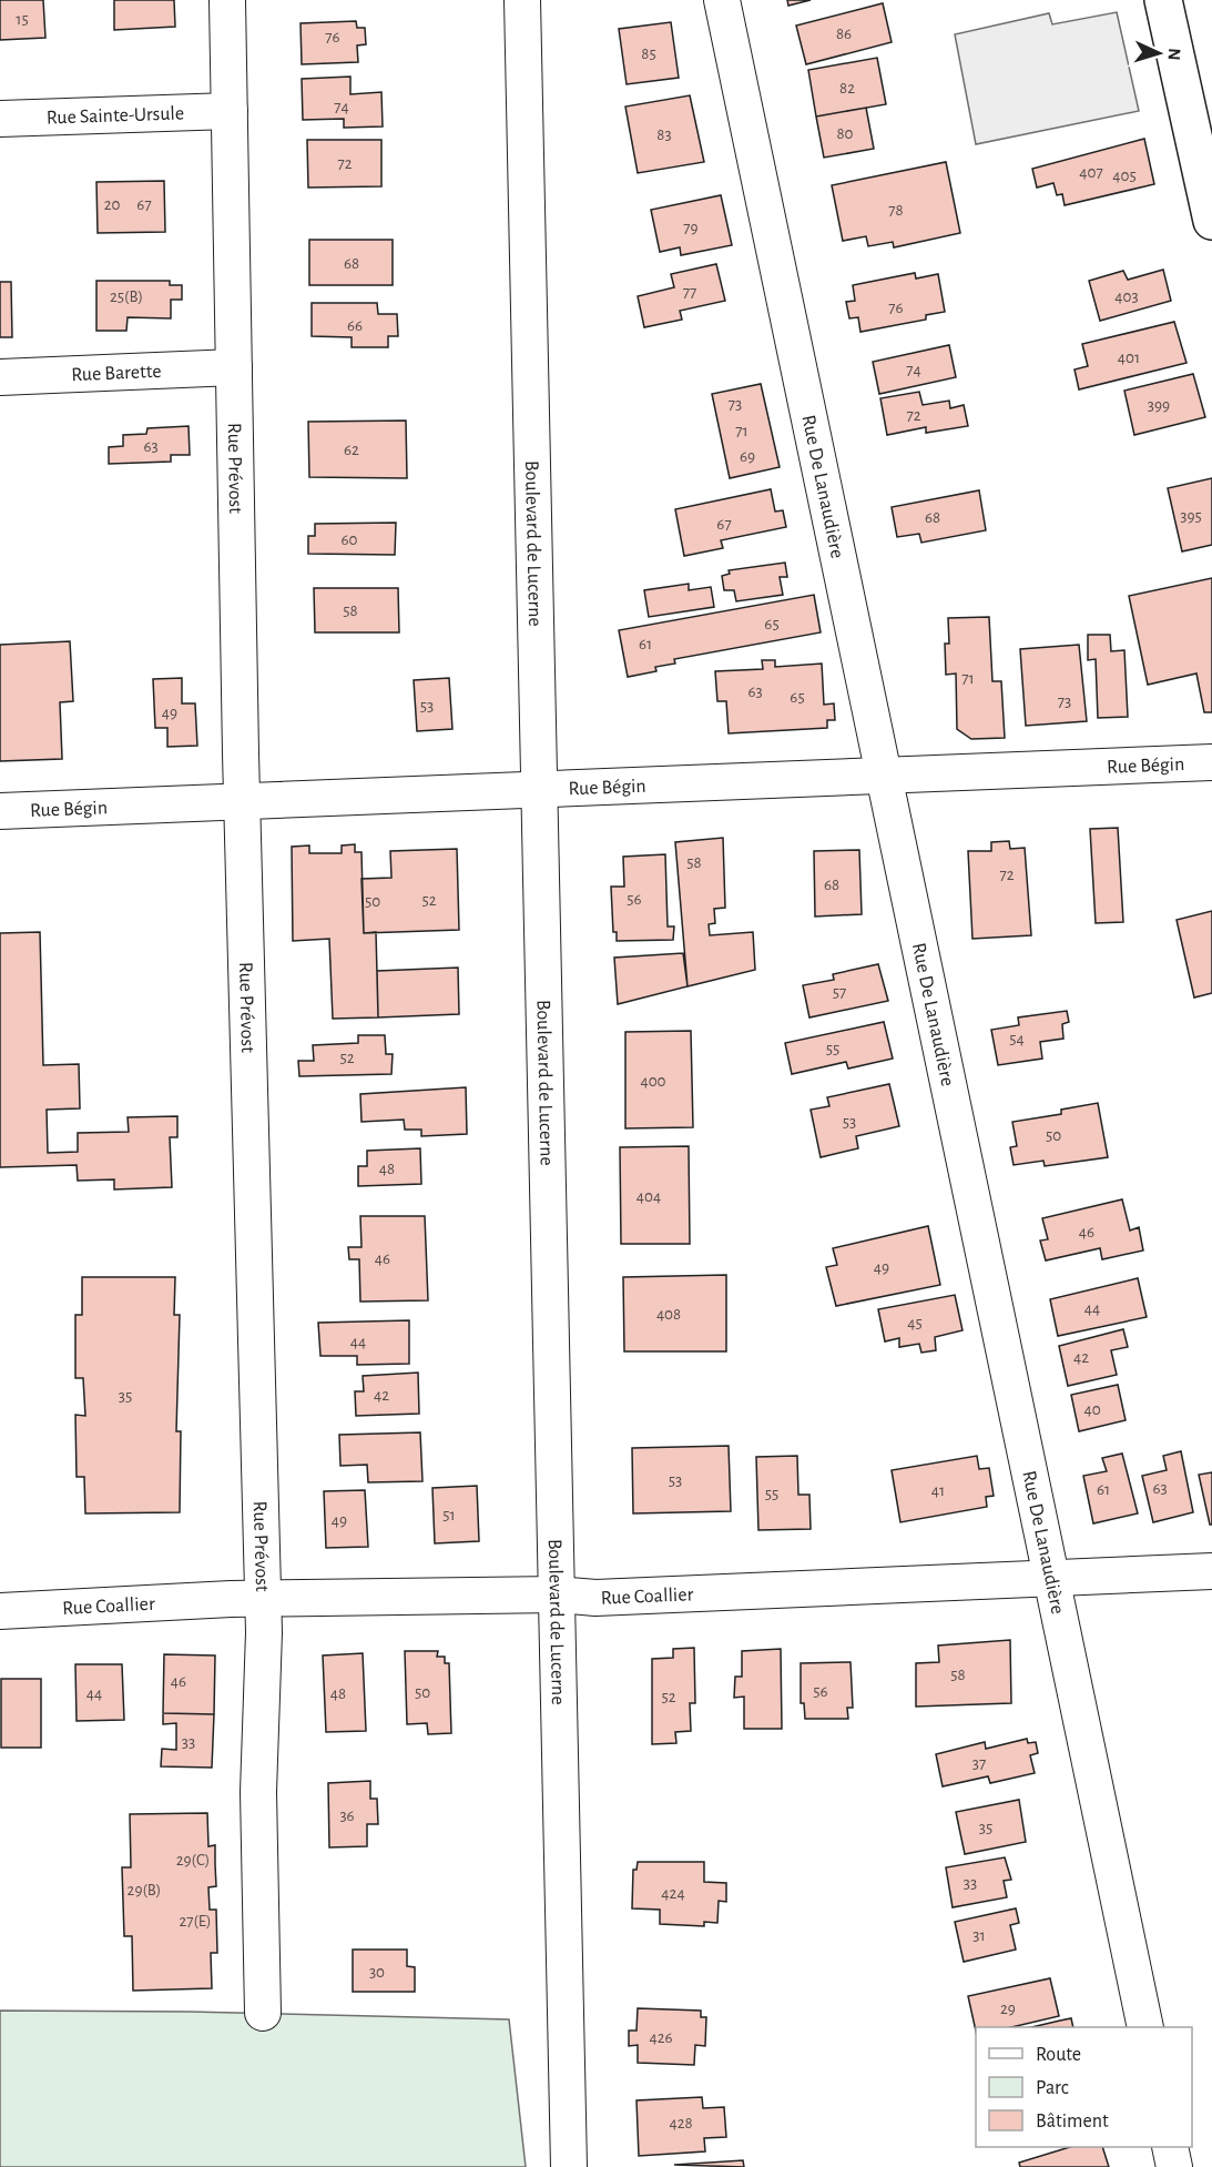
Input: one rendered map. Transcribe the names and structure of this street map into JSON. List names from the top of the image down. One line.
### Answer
{"streets":{"street":["Rue Sainte-Ursule","Rue Barette","Rue Prévost","Rue De Lanaudière","Boulevard de Lucerne","Rue Bégin","Rue Coallier"]},"crossings":[["Rue Sainte-Ursule","Rue Prévost"],["Rue Barette","Rue Prévost"],["Rue Prévost","Rue Bégin"],["Rue Prévost","Rue Coallier"],["Rue De Lanaudière","Rue Bégin"],["Rue De Lanaudière","Rue Coallier"],["Boulevard de Lucerne","Rue Bégin"],["Boulevard de Lucerne","Rue Coallier"]],"house_numbers":["15","86","76","85","82","74","80","83","72","407","405","20","67","78","79","68","77","25(B)","403","76","66","401","74","73","399","72","71","63","62","69","395","68","67","60","58","65","61","71","63","65","73","53","49","58","72","68","56","52","50","57","54","55","52","400","53","50","48","404","46","46","49","44","408","45","44","42","42","35","40","53","63","61","41","55","51","49","58","46","56","50","44","48","52","33","37","36","35","29(C)","33","29(B)","424","27(E)","31","30","29","426","428"],"legend":["Route","Parc","Bâtiment"],"north":"right"}
